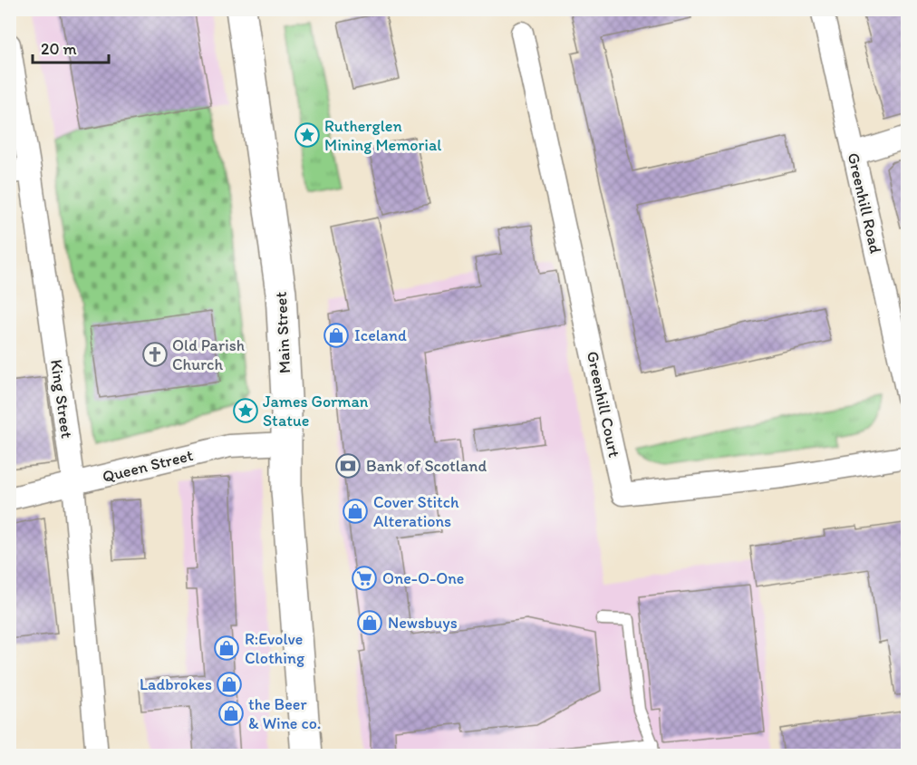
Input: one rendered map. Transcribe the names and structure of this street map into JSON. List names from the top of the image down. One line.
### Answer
{"streets":{"main road":["Main Street"],"street":["Greenhill Road","King Street","Greenhill Court","Queen Street"]},"crossings":[["Main Street","Queen Street"],["King Street","Queen Street"]],"places":{"place":["Rutherglen Mining Memorial","James Gorman Statue"],"shop":["Iceland","Cover Stitch Alterations","Newsbuys","R:Evolve Clothing","Ladbrokes","the Beer & Wine co."],"church":["Old Parish Church"],"bank":["Bank of Scotland"],"supermarket":["One-O-One"]},"scale_bar":"20 m"}
